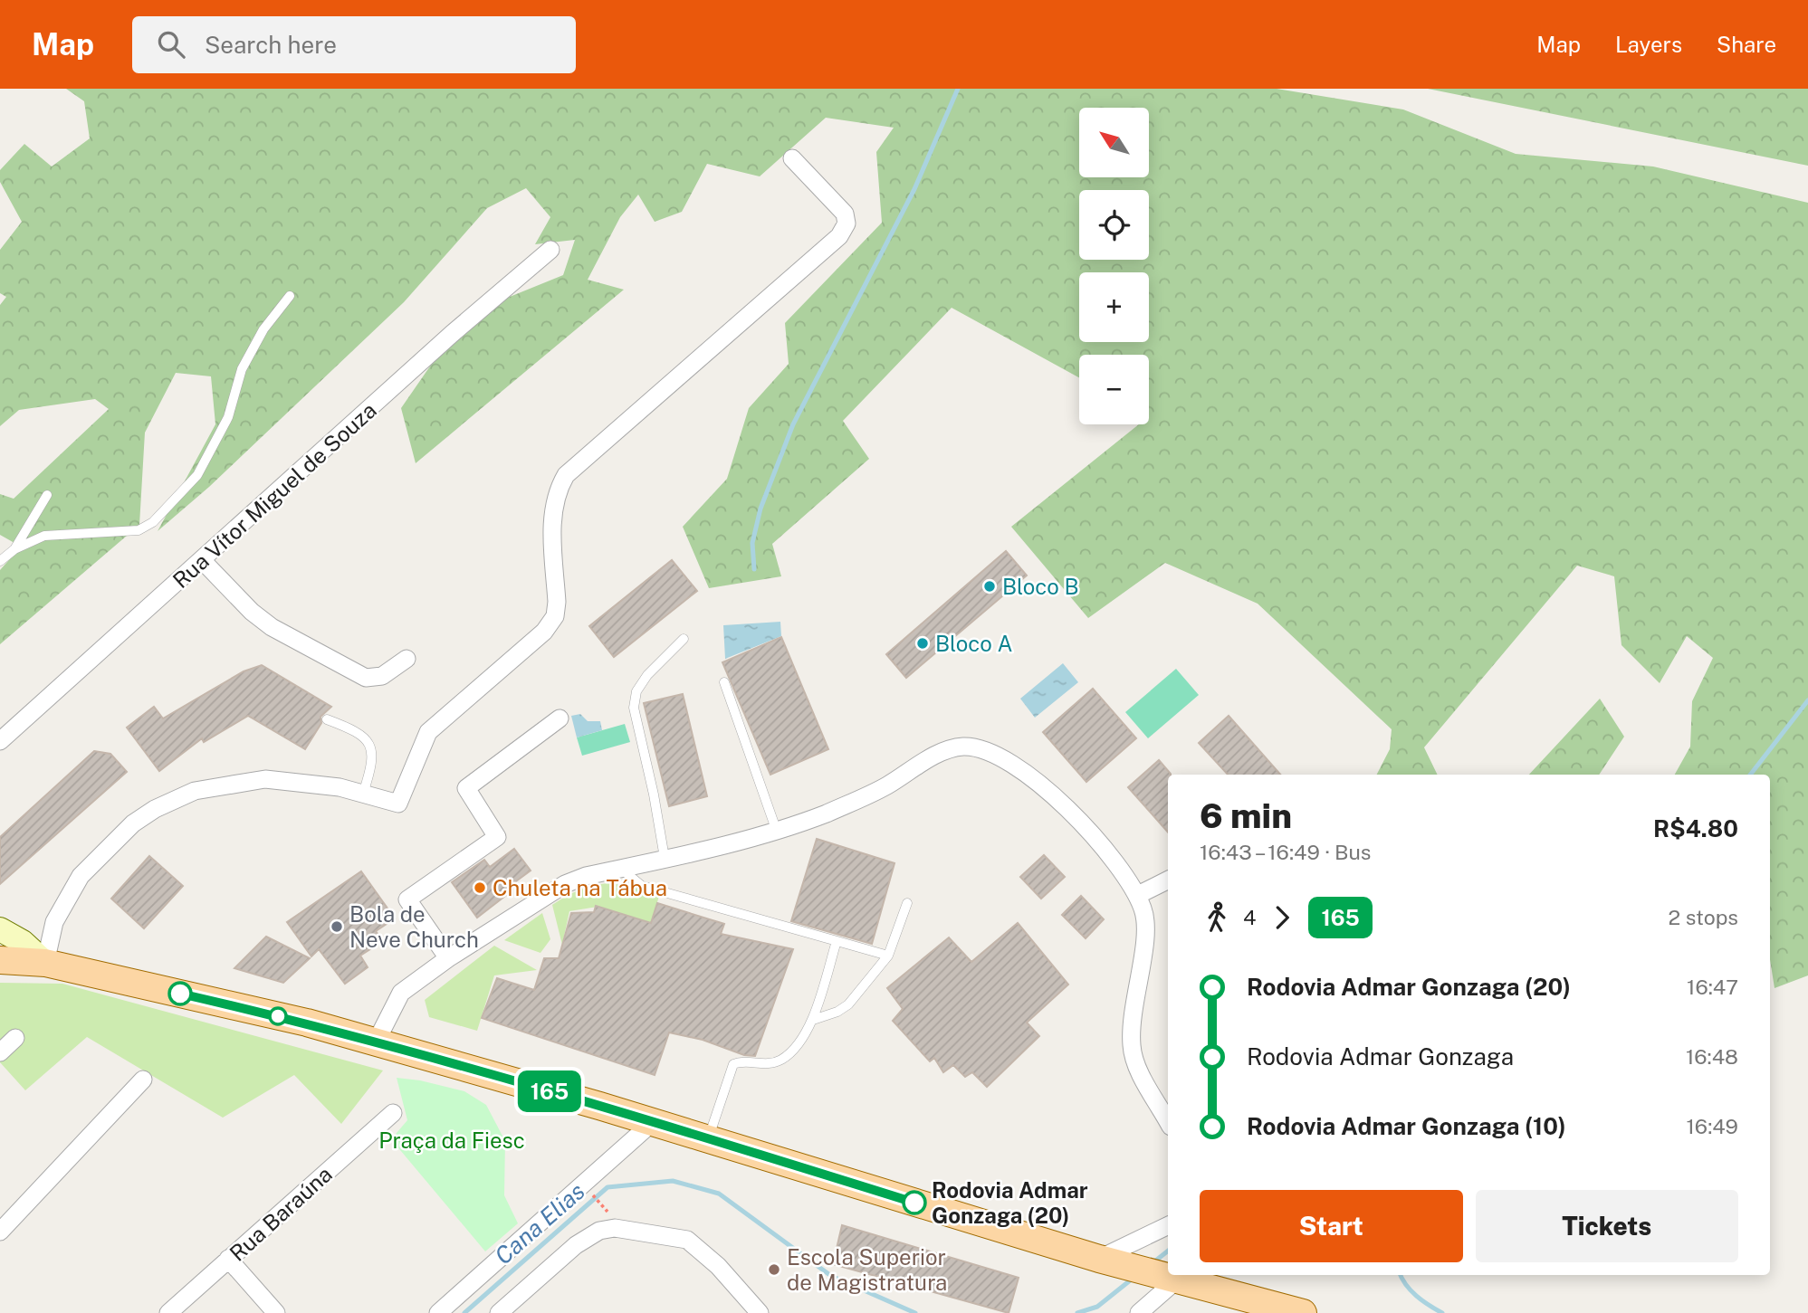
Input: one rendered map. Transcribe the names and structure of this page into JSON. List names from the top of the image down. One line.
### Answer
{"streets":{"street":["Rua Vítor Miguel de Souza","Rua Baraúna"]},"water":["Cana Elias"],"parks":["Praça da Fiesc"],"places":["Bloco B","Bloco A","Chuleta na Tábua","Bola de Neve Church","Rodovia Admar Gonzaga (20)","Escola Superior de Magistratura"],"lines":["bus line 165"],"north":"top left","page":{"header":"Map","search":"Search here","nav":["Map","Layers","Share"],"on_map":"165","map_buttons":["+","−"],"heading":["6 min","16:43 – 16:49 · Bus","R$4.80"],"legs":["4","165","2 stops"],"list":[{"name":"Rodovia Admar Gonzaga (20)","value":"16:47"},{"name":"Rodovia Admar Gonzaga","value":"16:48"},{"name":"Rodovia Admar Gonzaga (10)","value":"16:49"}],"buttons":["Start","Tickets"]}}
